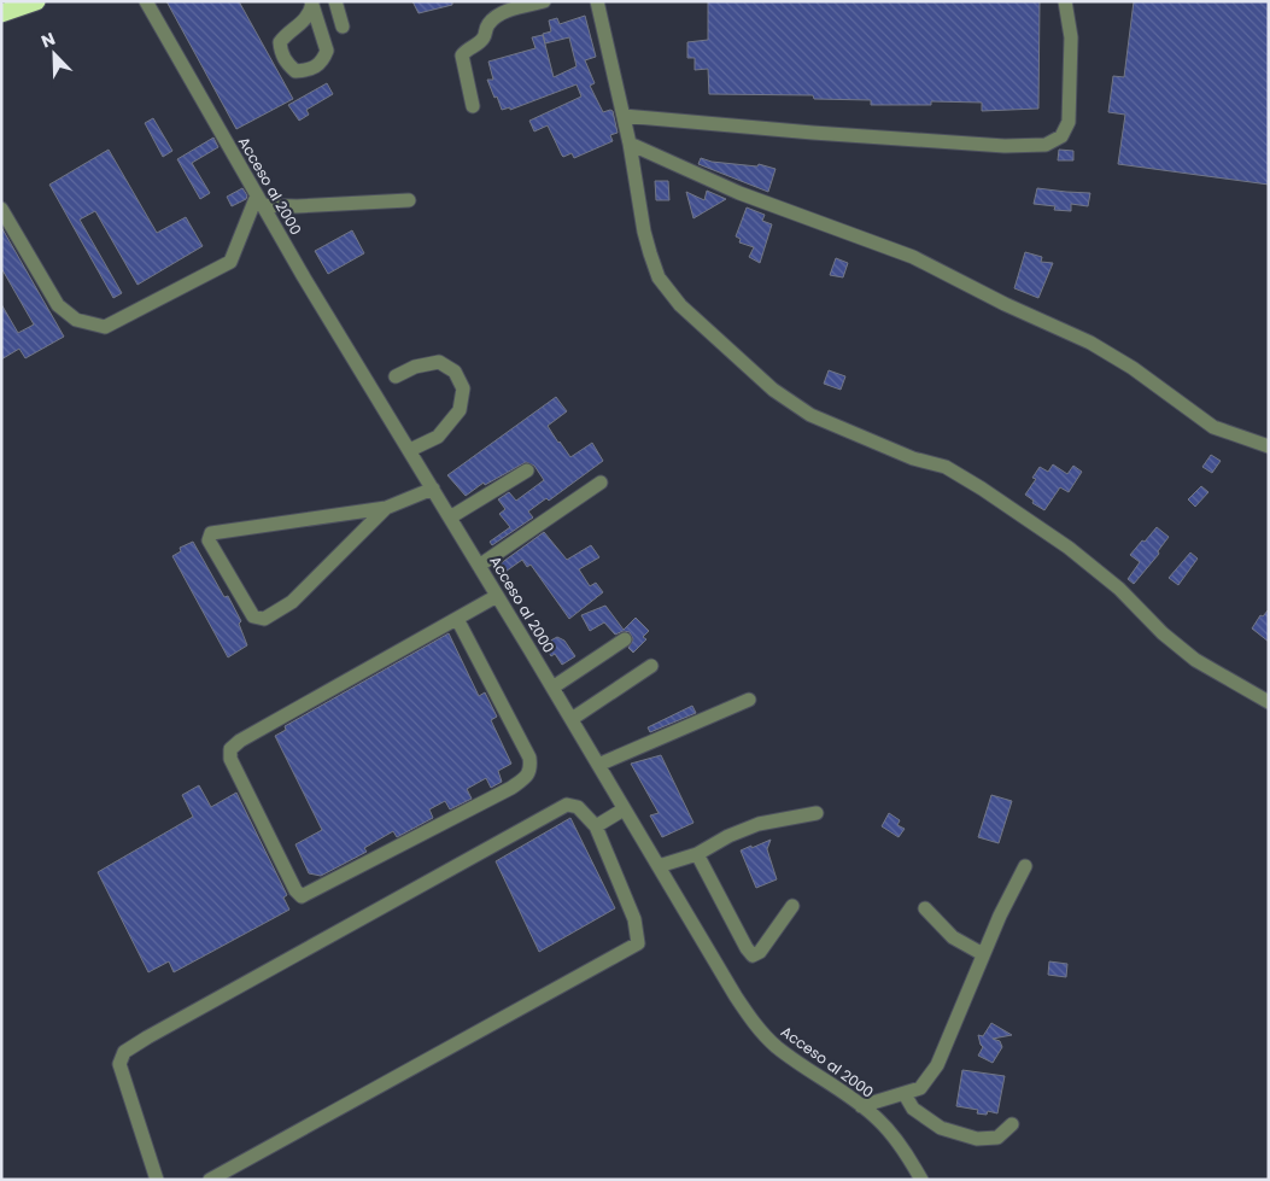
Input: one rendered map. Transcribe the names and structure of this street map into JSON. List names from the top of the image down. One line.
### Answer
{"streets":{"street":["Acceso al 2000"]},"north":"top left"}
